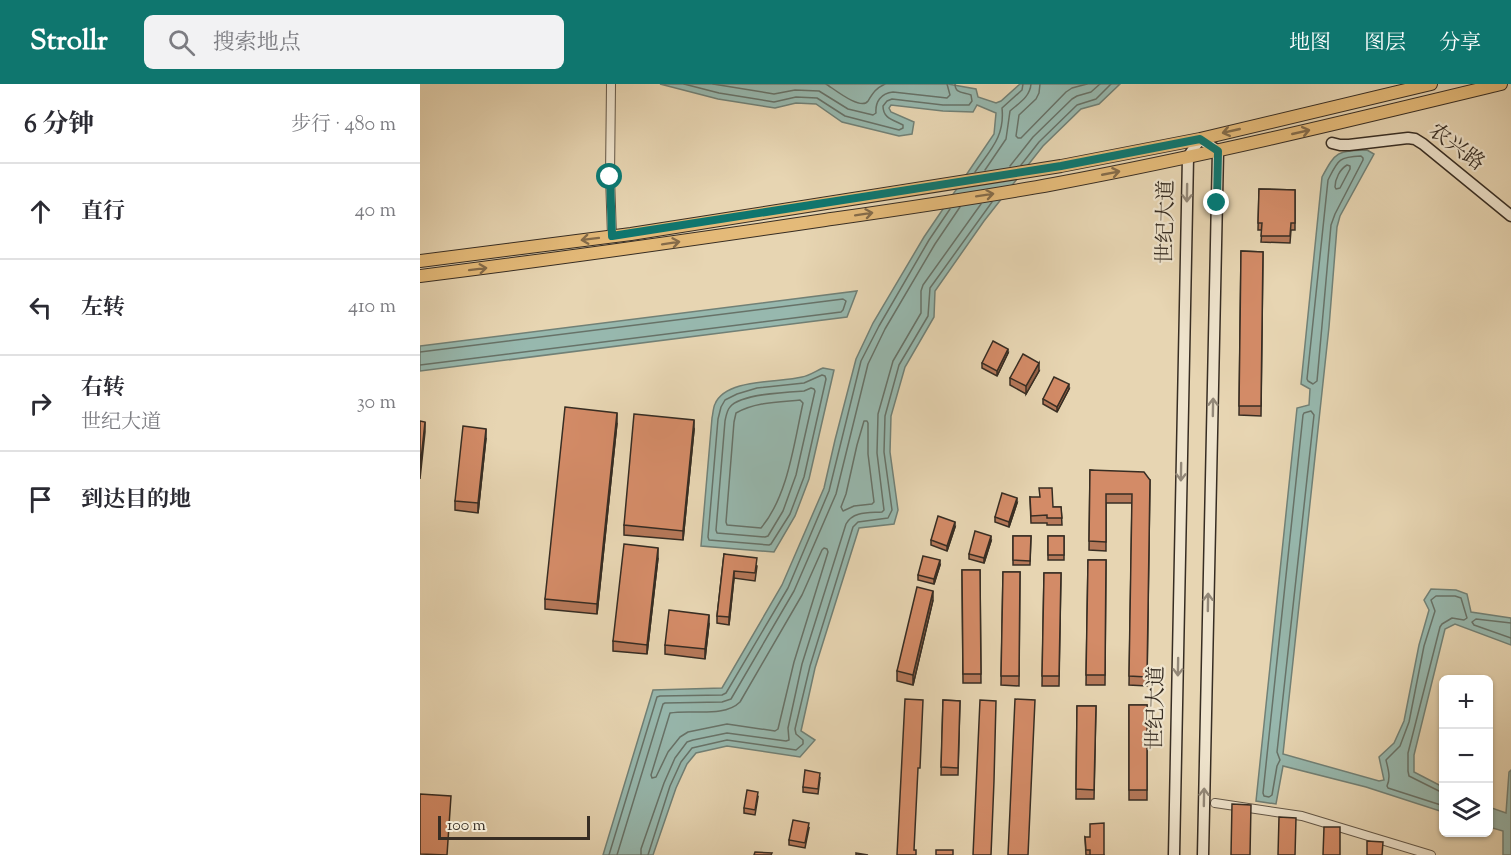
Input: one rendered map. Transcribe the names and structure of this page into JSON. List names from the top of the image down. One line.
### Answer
{"streets":{"main road":["农兴路","世纪大道"]},"scale_bar":"100 m","page":{"header":"Strollr","search":"搜索地点","nav":["地图","图层","分享"],"heading":["6 分钟","步行 · 480 m"],"list":[["直行","40 m"],["左转","410 m"],["右转","世纪大道","30 m"],"到达目的地"],"map_buttons":["+","−"],"scale":"100 m"}}
